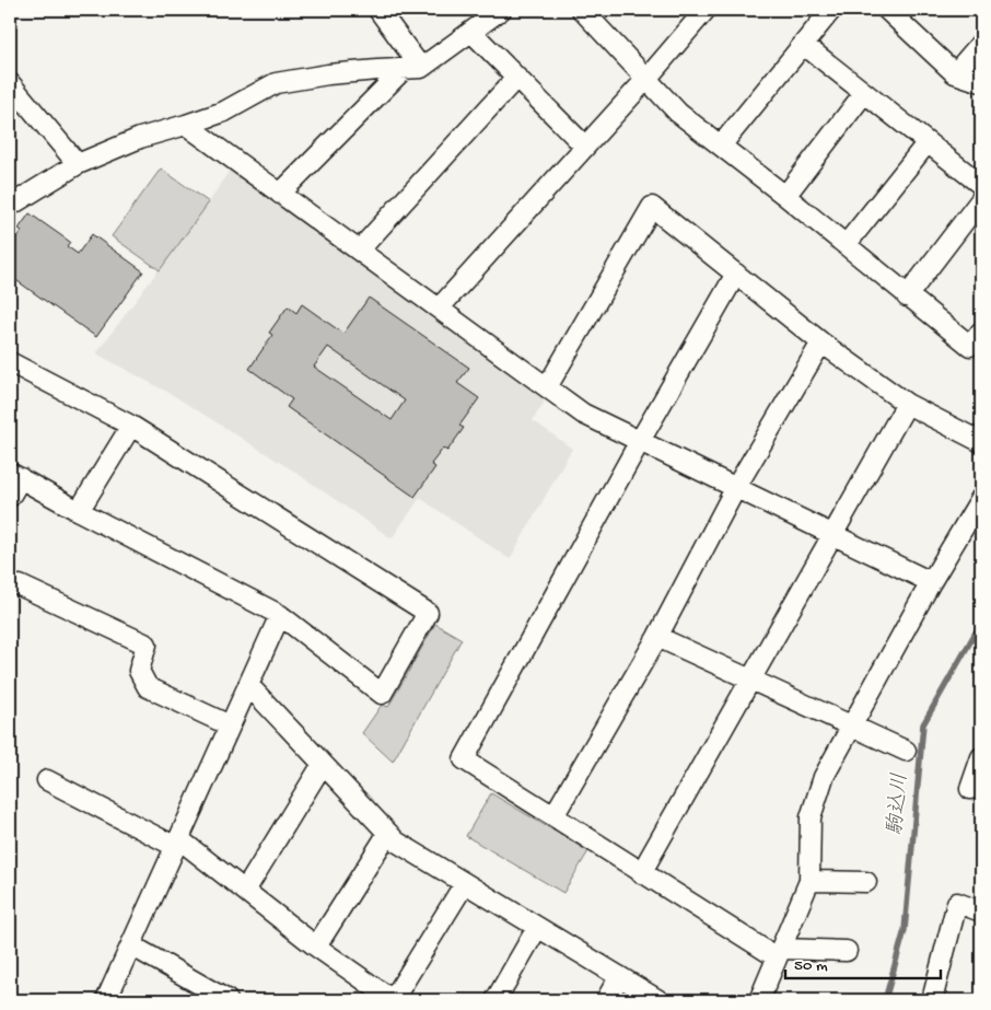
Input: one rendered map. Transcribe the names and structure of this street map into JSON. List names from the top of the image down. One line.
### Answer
{"water":["駒込川"],"scale_bar":"50 m"}
